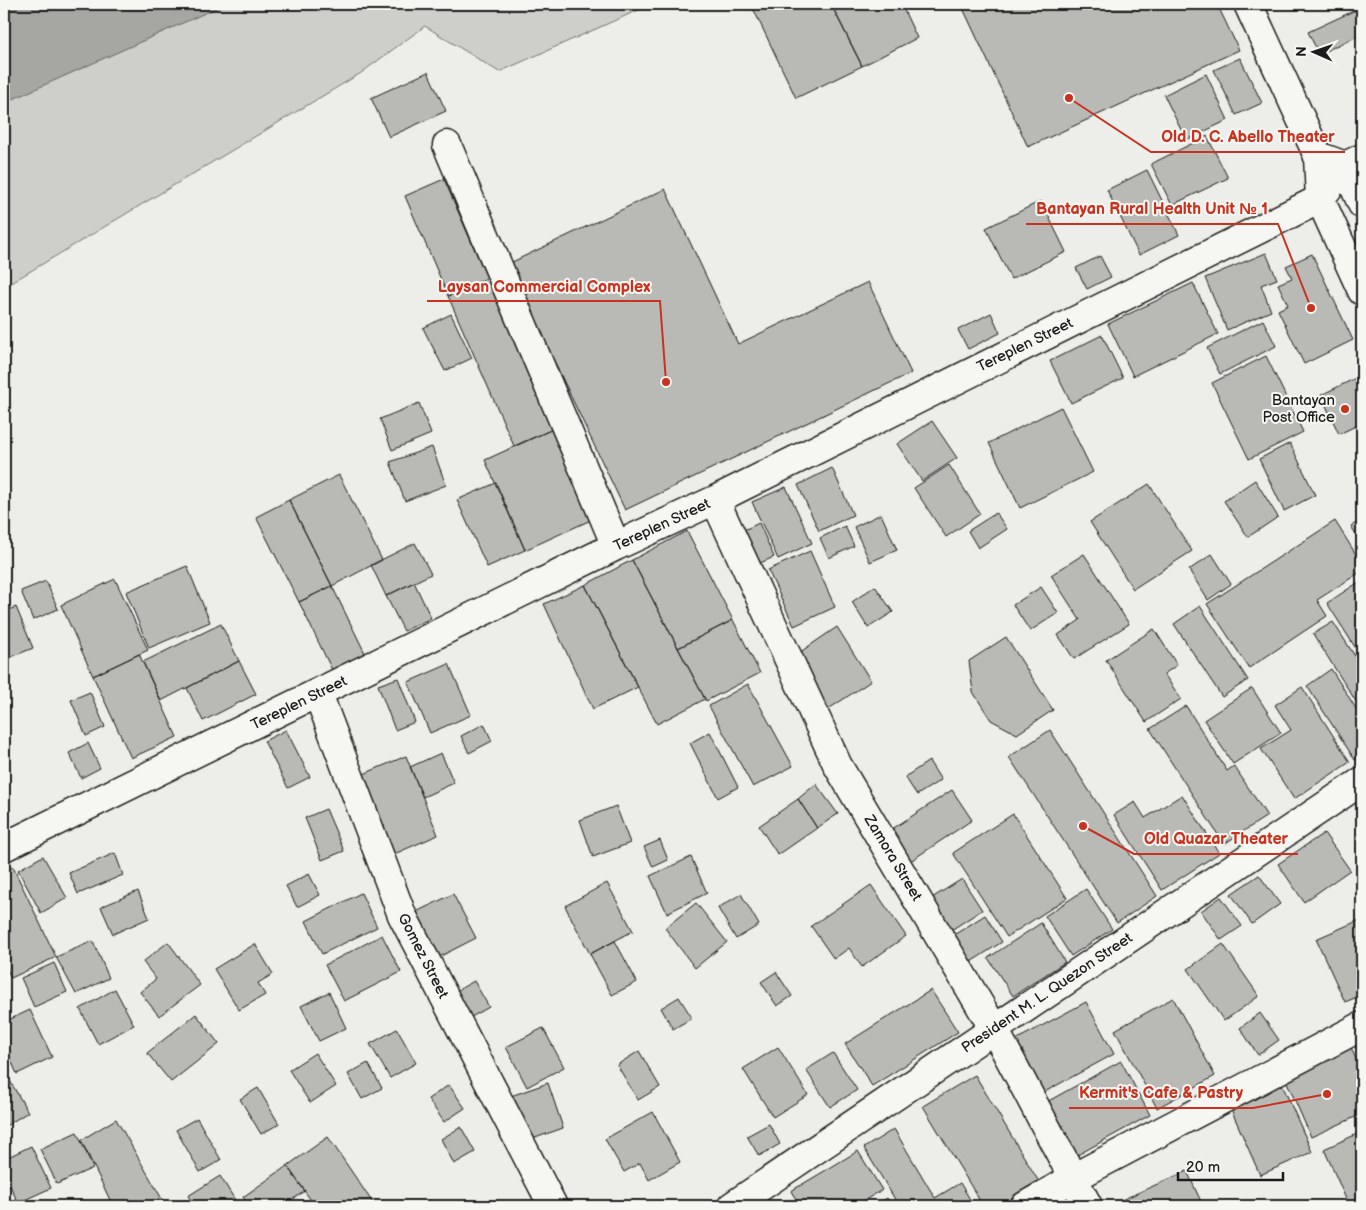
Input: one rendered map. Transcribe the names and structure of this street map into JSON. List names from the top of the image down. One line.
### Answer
{"streets":{"street":["Tereplen Street","Zamora Street","Gomez Street","President M. L. Quezon Street"]},"crossings":[["Tereplen Street","Zamora Street"],["Tereplen Street","Gomez Street"],["Zamora Street","President M. L. Quezon Street"]],"places":["Old D. C. Abello Theater","Bantayan Rural Health Unit № 1","Laysan Commercial Complex","Bantayan Post Office","Old Quazar Theater","Kermit's Cafe & Pastry"],"scale_bar":"20 m","north":"left"}
